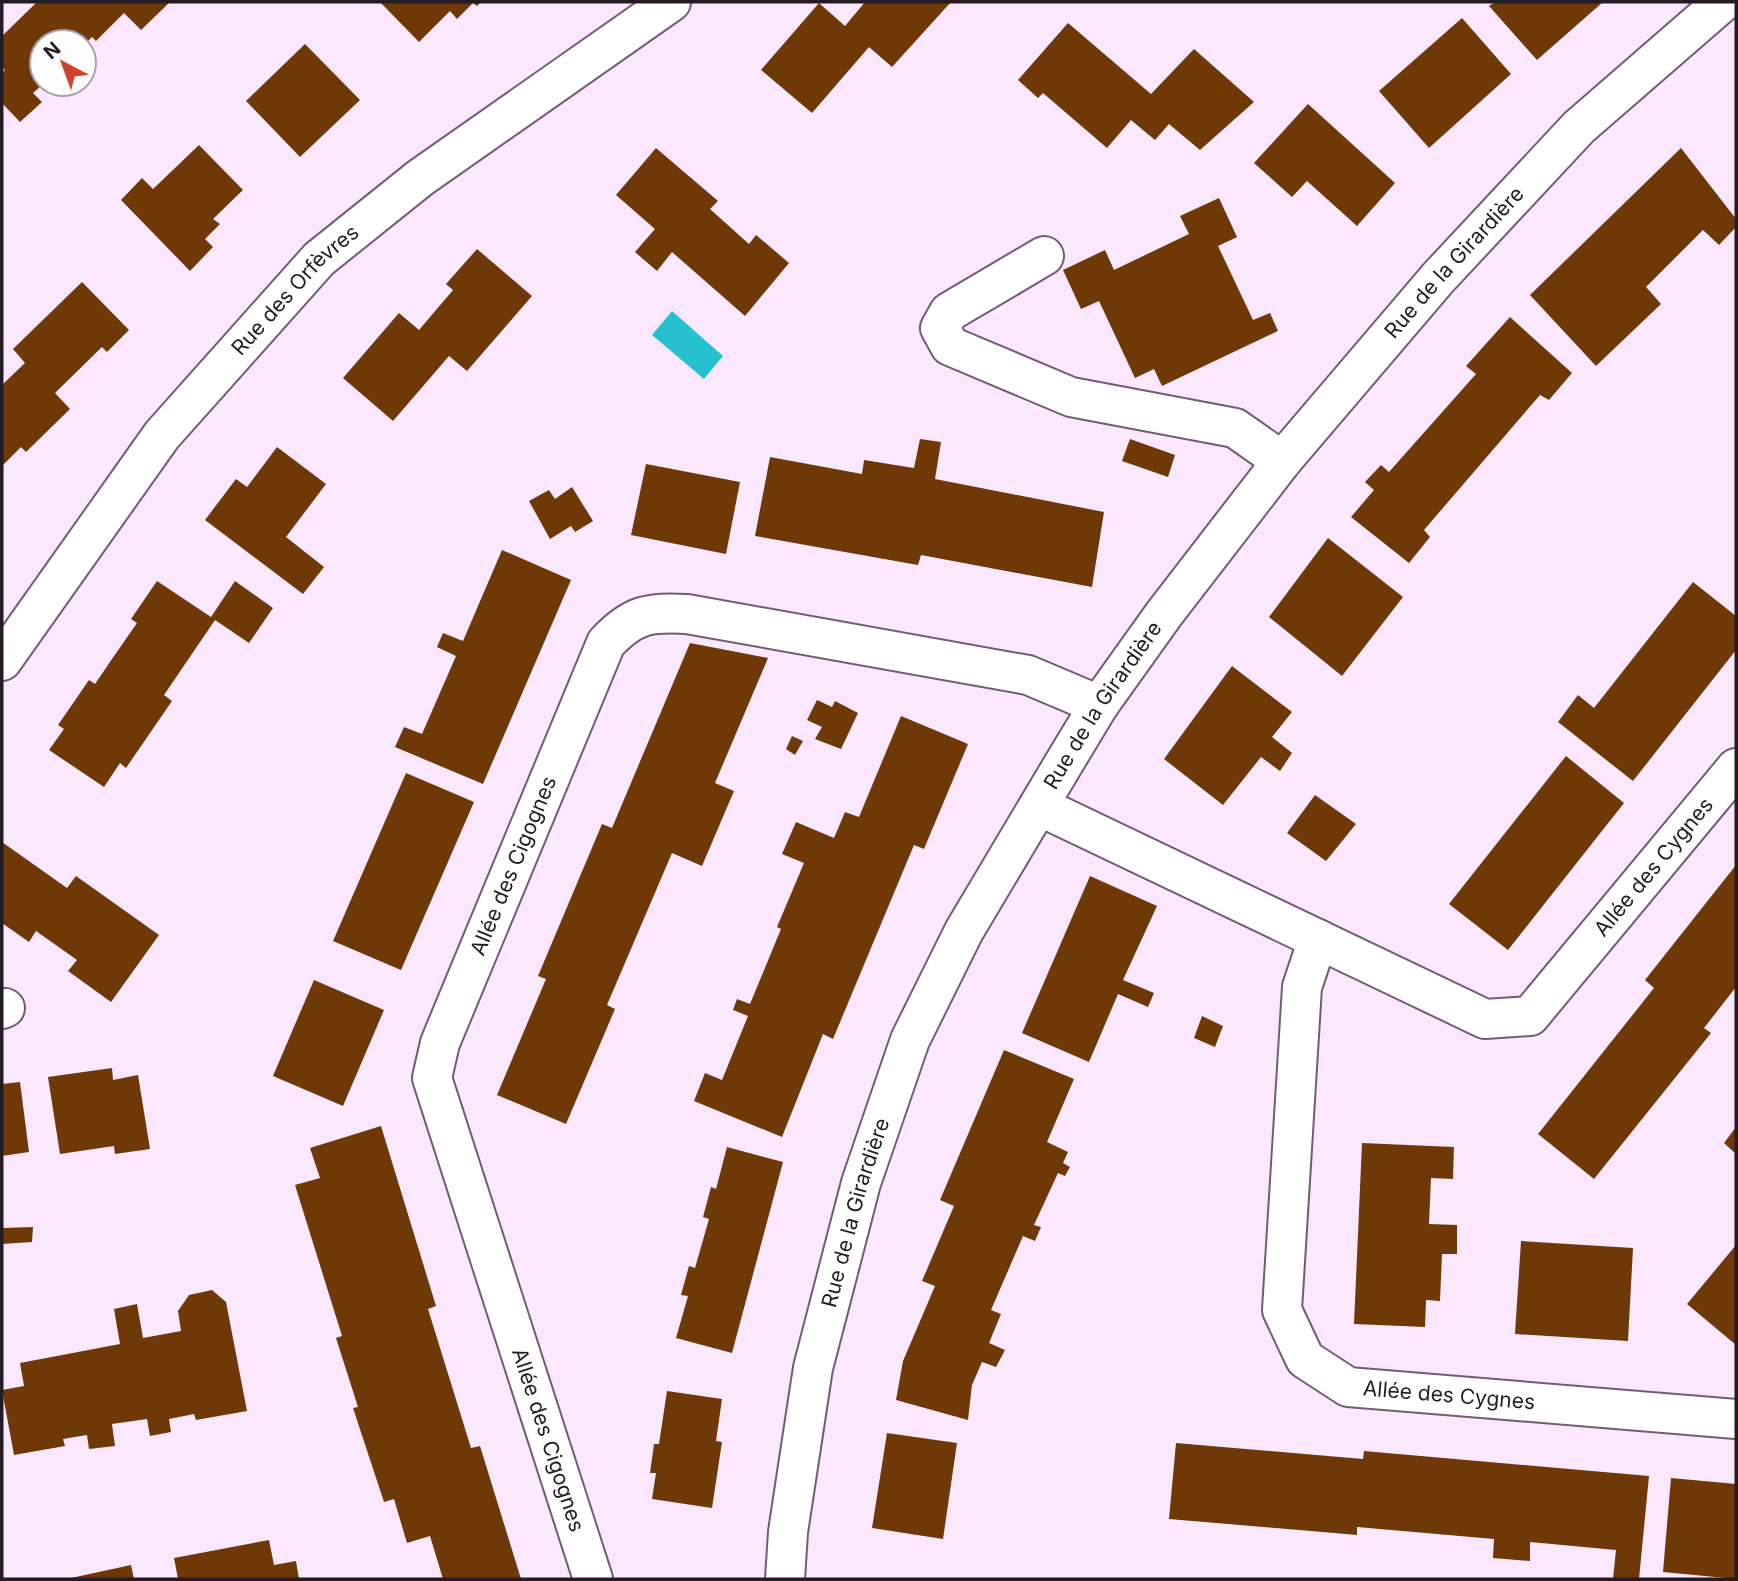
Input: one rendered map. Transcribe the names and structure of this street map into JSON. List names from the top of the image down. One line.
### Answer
{"streets":{"street":["Rue de la Girardière","Rue des Orfèvres","Allée des Cigognes","Allée des Cygnes"]},"crossings":[["Rue de la Girardière","Allée des Cigognes"],["Rue de la Girardière","Allée des Cygnes"]],"north":"top left"}
